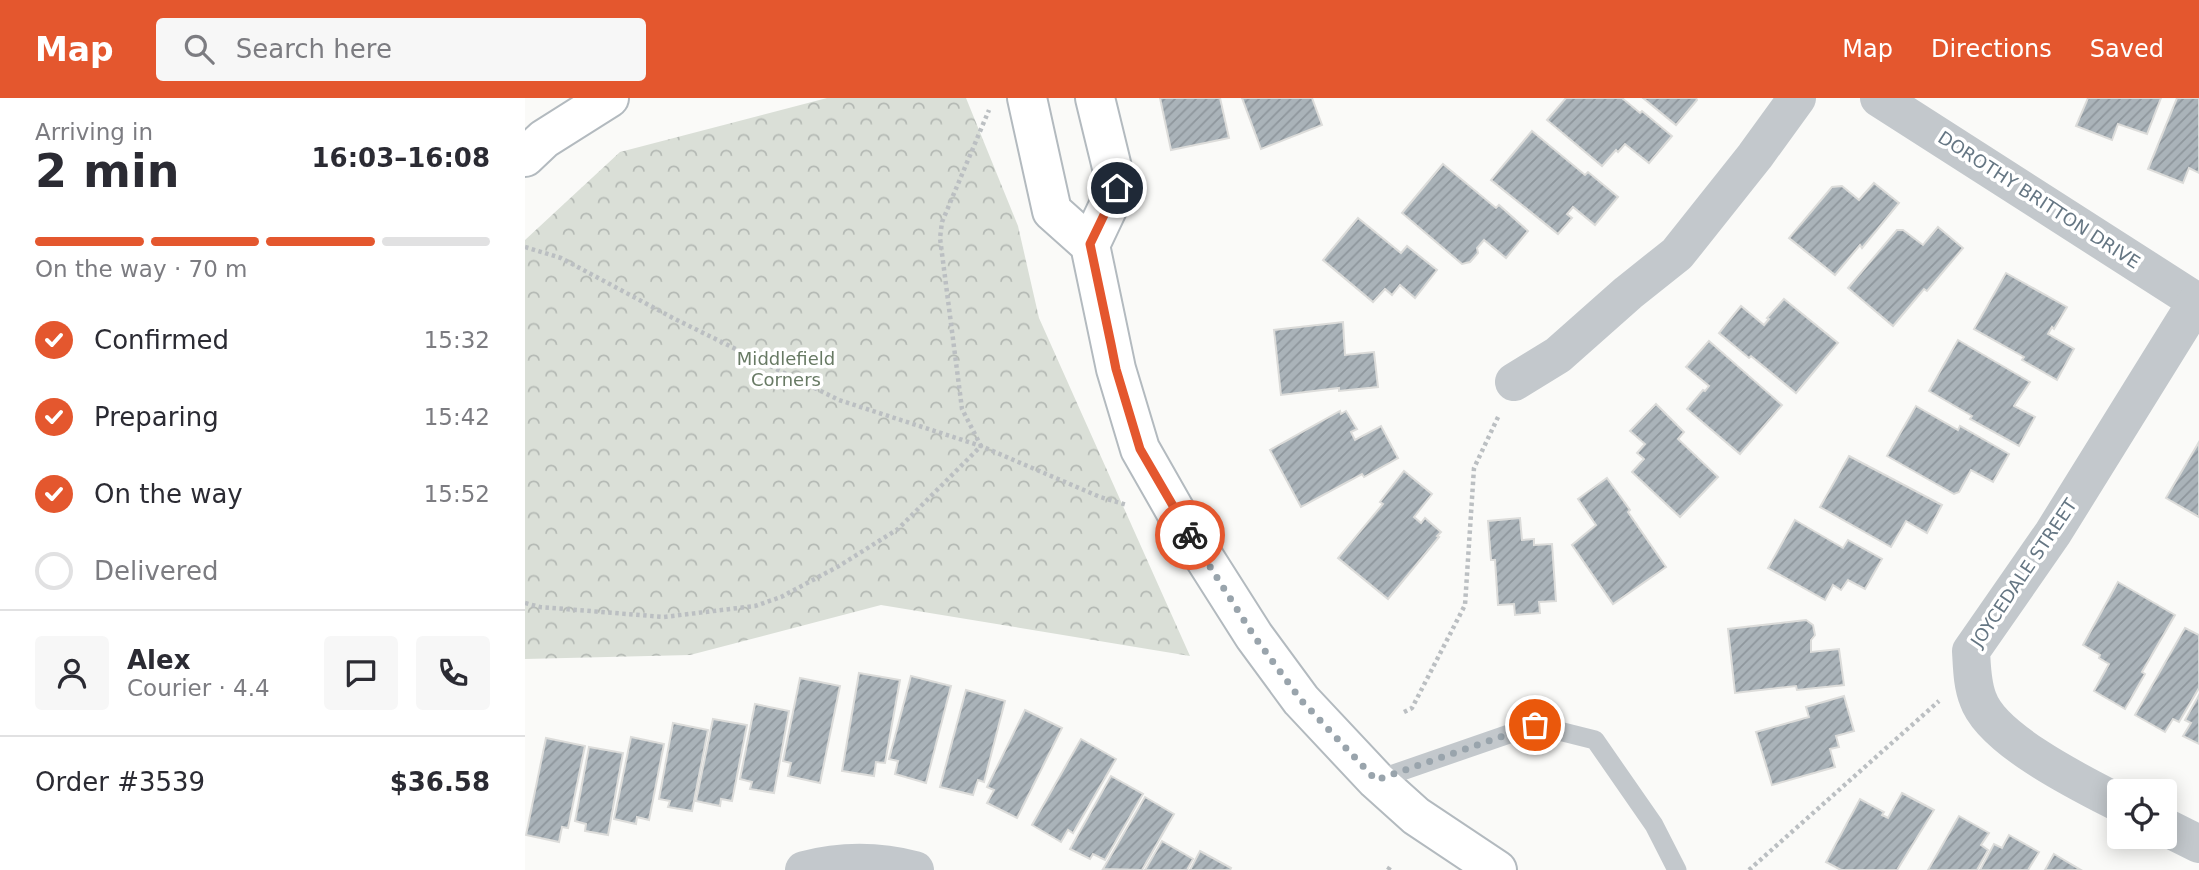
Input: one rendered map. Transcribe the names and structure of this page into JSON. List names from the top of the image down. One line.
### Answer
{"streets":{"street":["DOROTHY BRITTON DRIVE","JOYCEDALE STREET"]},"crossings":[["DOROTHY BRITTON DRIVE","JOYCEDALE STREET"]],"parks":["Middlefield Corners"],"page":{"header":"Map","search":"Search here","nav":["Map","Directions","Saved"],"heading":["2 min","Arriving in","16:03–16:08"],"panel":["Alex","Courier · 4.4","Order #3539","$36.58"],"bar":"On the way · 70 m","list":[["Confirmed","15:32"],["Preparing","15:42"],["On the way","15:52"],"Delivered"]}}
